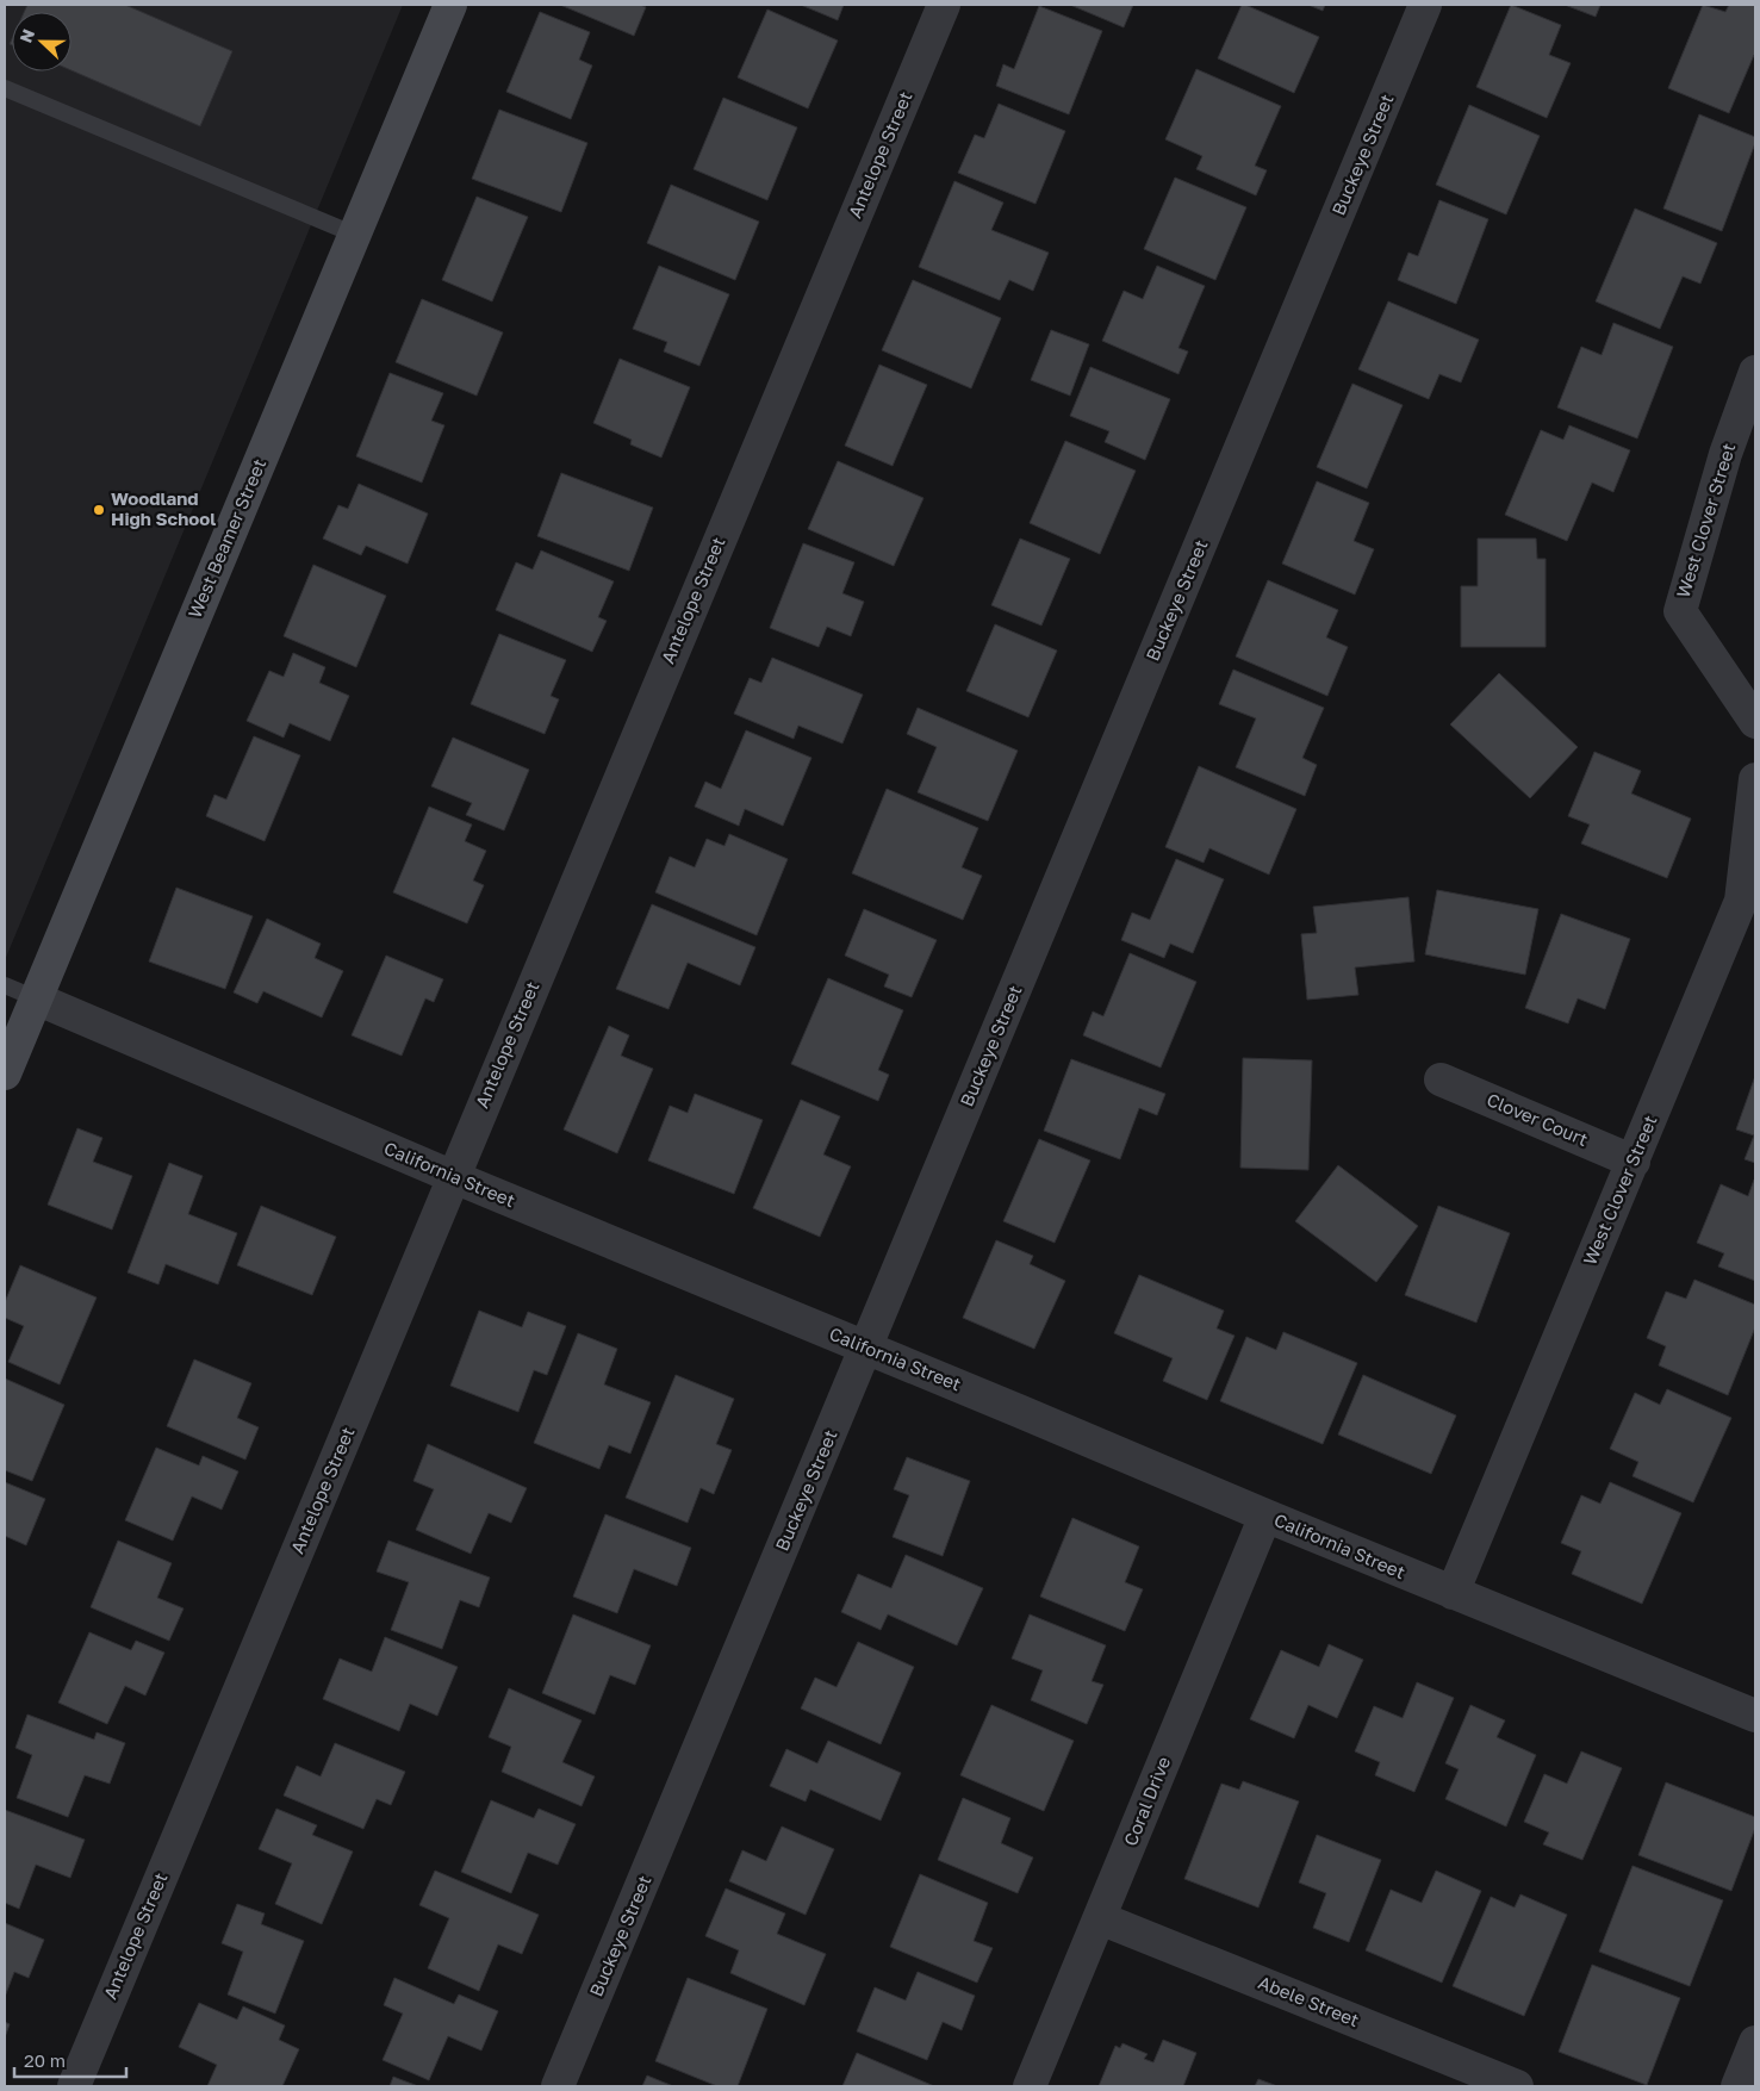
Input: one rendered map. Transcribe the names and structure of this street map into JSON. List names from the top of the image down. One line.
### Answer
{"streets":{"street":["Antelope Street","Buckeye Street","West Clover Street","West Beamer Street","Clover Court","California Street","Coral Drive","Abele Street"]},"crossings":[["Antelope Street","California Street"],["Buckeye Street","California Street"],["West Clover Street","Clover Court"],["West Clover Street","California Street"],["West Beamer Street","California Street"],["California Street","Coral Drive"],["Coral Drive","Abele Street"]],"places":["Woodland High School"],"scale_bar":"20 m","north":"left"}
